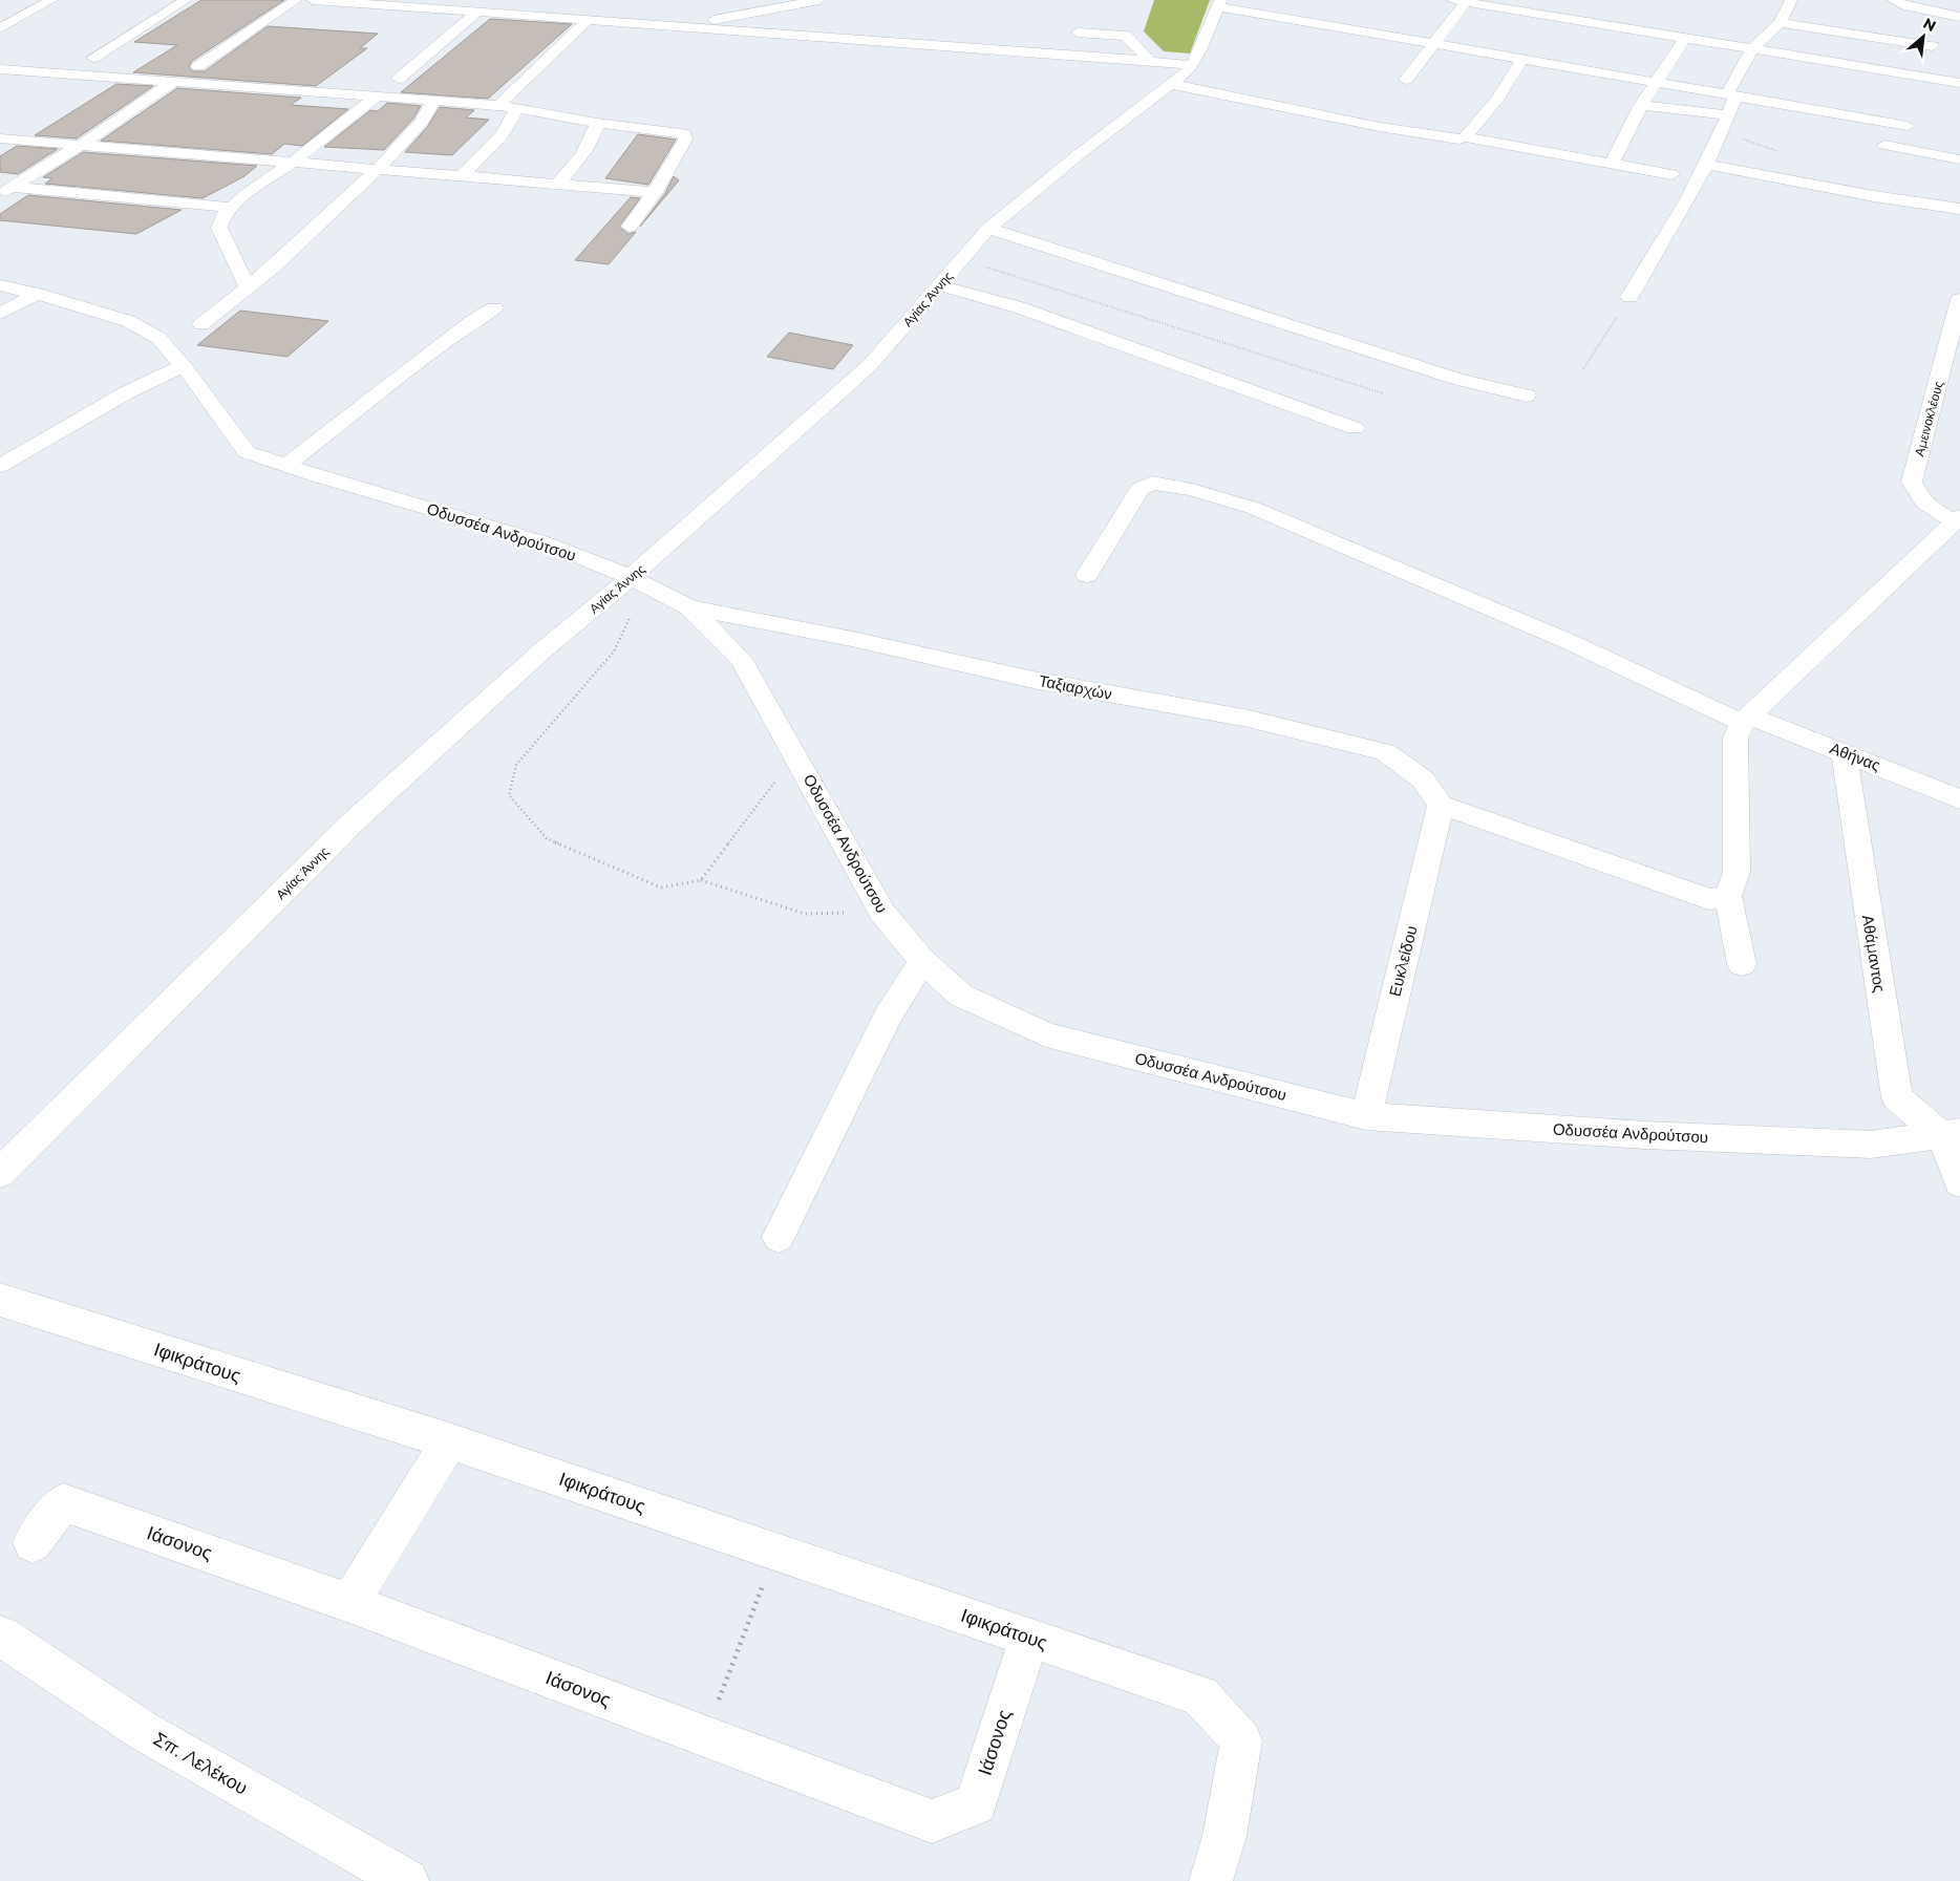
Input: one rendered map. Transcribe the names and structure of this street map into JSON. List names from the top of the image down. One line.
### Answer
{"streets":{"street":["Αγίας Άννης","Αμεινοκλέους","Οδυσσέα Ανδρούτσου","Ταξιαρχών","Αθήνας","Αθάμαντος","Ευκλείδου","Ιφικράτους","Ιάσονος","Σπ. Λελέκου"]},"crossings":[["Αγίας Άννης","Οδυσσέα Ανδρούτσου"],["Οδυσσέα Ανδρούτσου","Ταξιαρχών"],["Οδυσσέα Ανδρούτσου","Αθάμαντος"],["Οδυσσέα Ανδρούτσου","Ευκλείδου"],["Ταξιαρχών","Ευκλείδου"],["Αθήνας","Αθάμαντος"],["Ιφικράτους","Ιάσονος"]],"north":"top right"}
